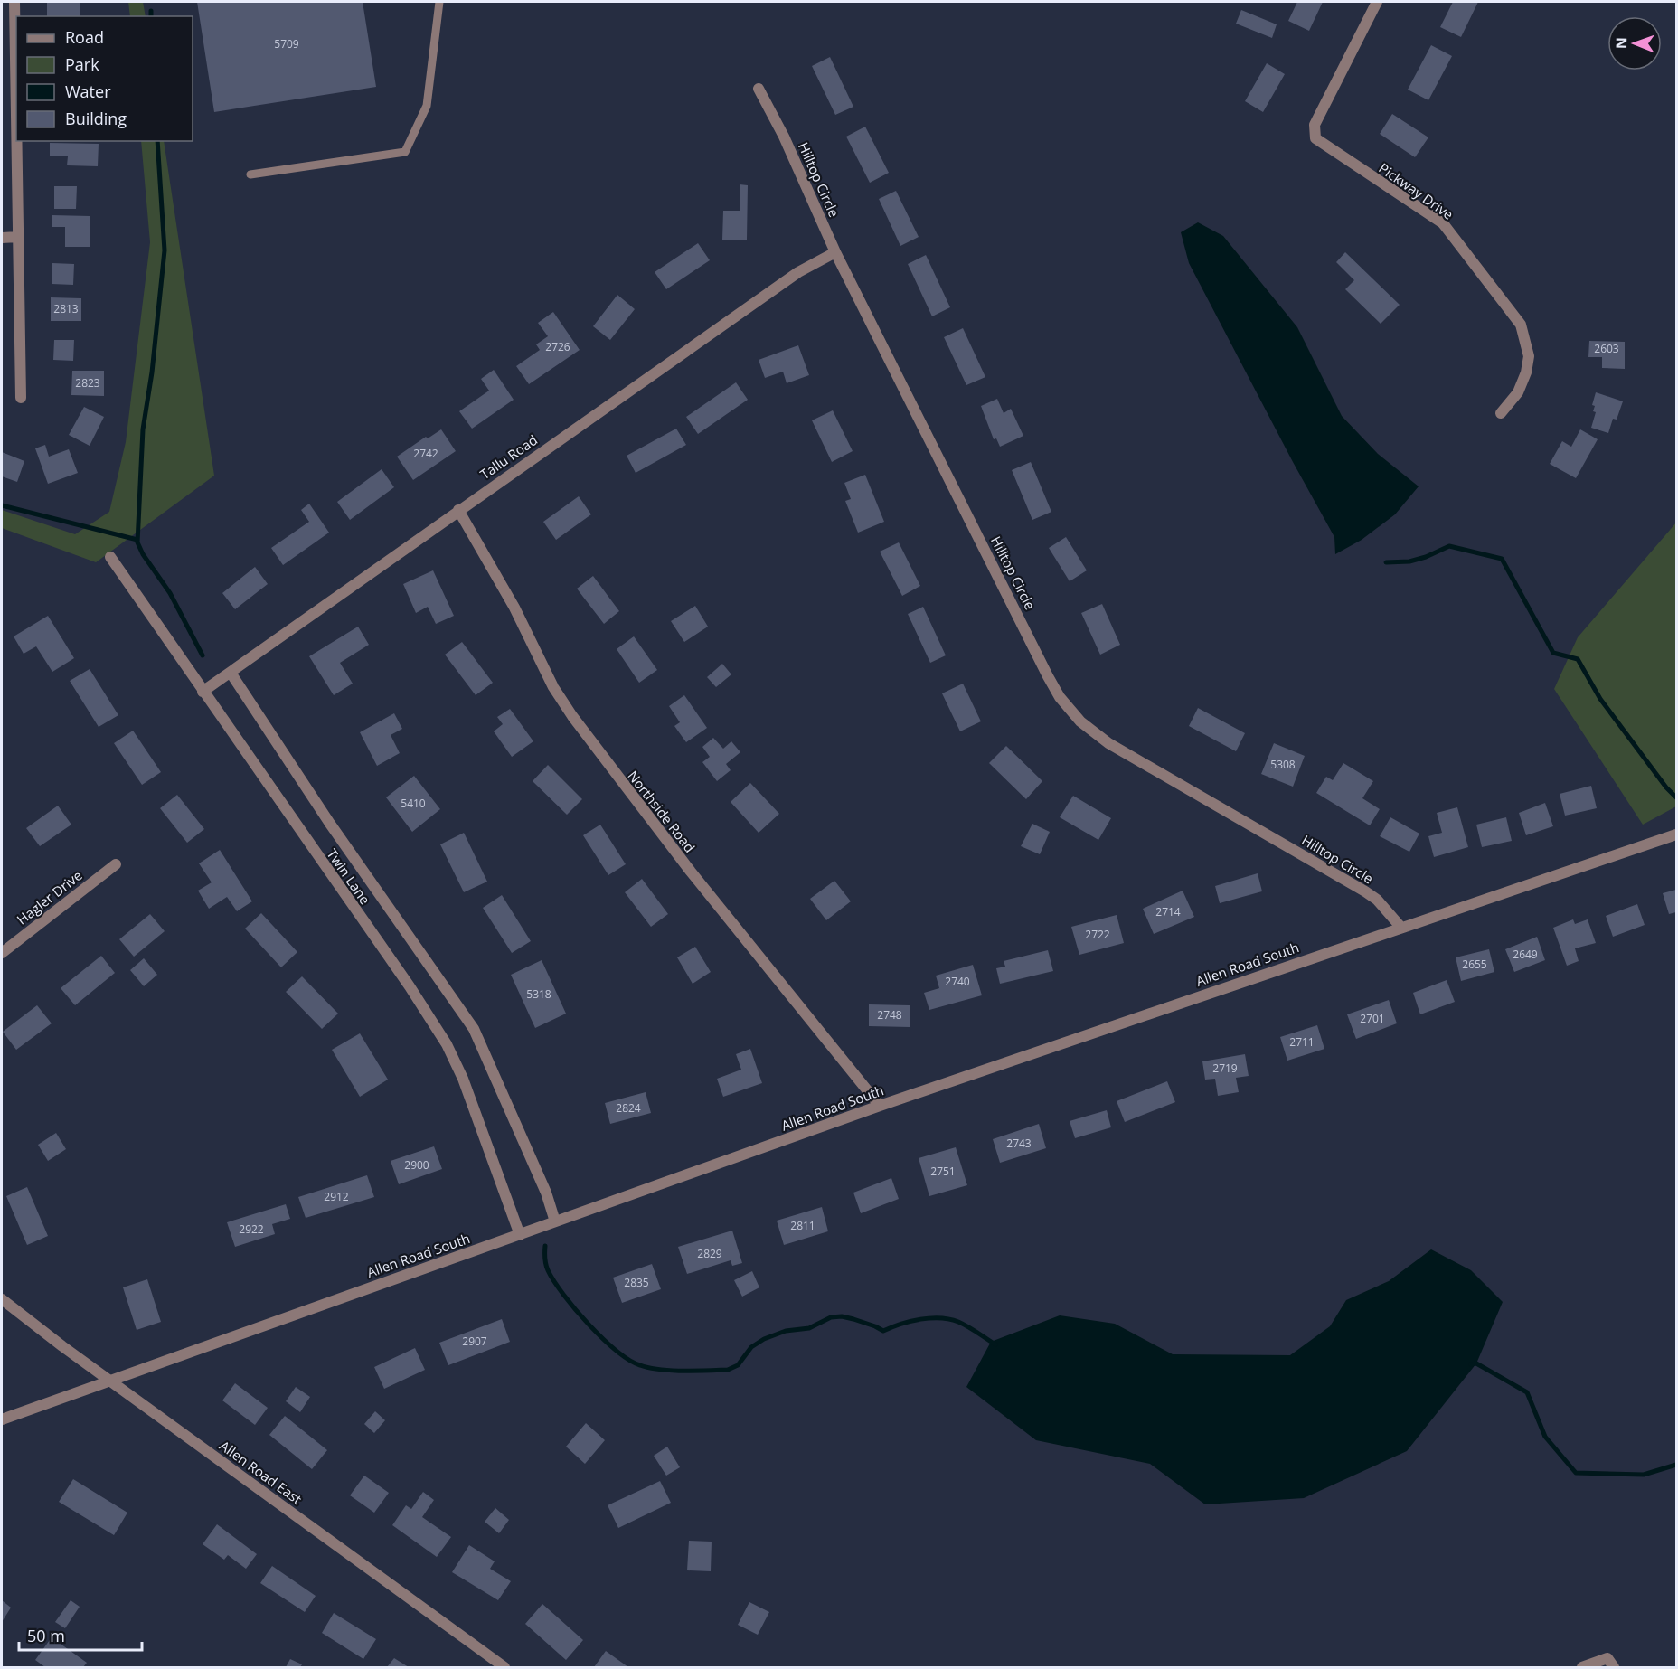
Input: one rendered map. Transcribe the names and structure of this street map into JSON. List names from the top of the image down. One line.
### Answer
{"streets":{"street":["Hilltop Circle","Pickway Drive","Tallu Road","Northside Road","Twin Lane","Hagler Drive","Allen Road South","Allen Road East"]},"crossings":[["Hilltop Circle","Tallu Road"],["Hilltop Circle","Allen Road South"],["Tallu Road","Northside Road"],["Tallu Road","Twin Lane"],["Northside Road","Allen Road South"],["Twin Lane","Allen Road South"],["Allen Road South","Allen Road East"]],"house_numbers":["5709","2813","2726","2603","2823","2742","5308","5410","2714","2722","2649","2655","2740","5318","2748","2701","2711","2719","2824","2743","2900","2751","2912","2811","2922","2829","2835","2907"],"legend":["Road","Park","Water","Building"],"scale_bar":"50 m","north":"left"}
